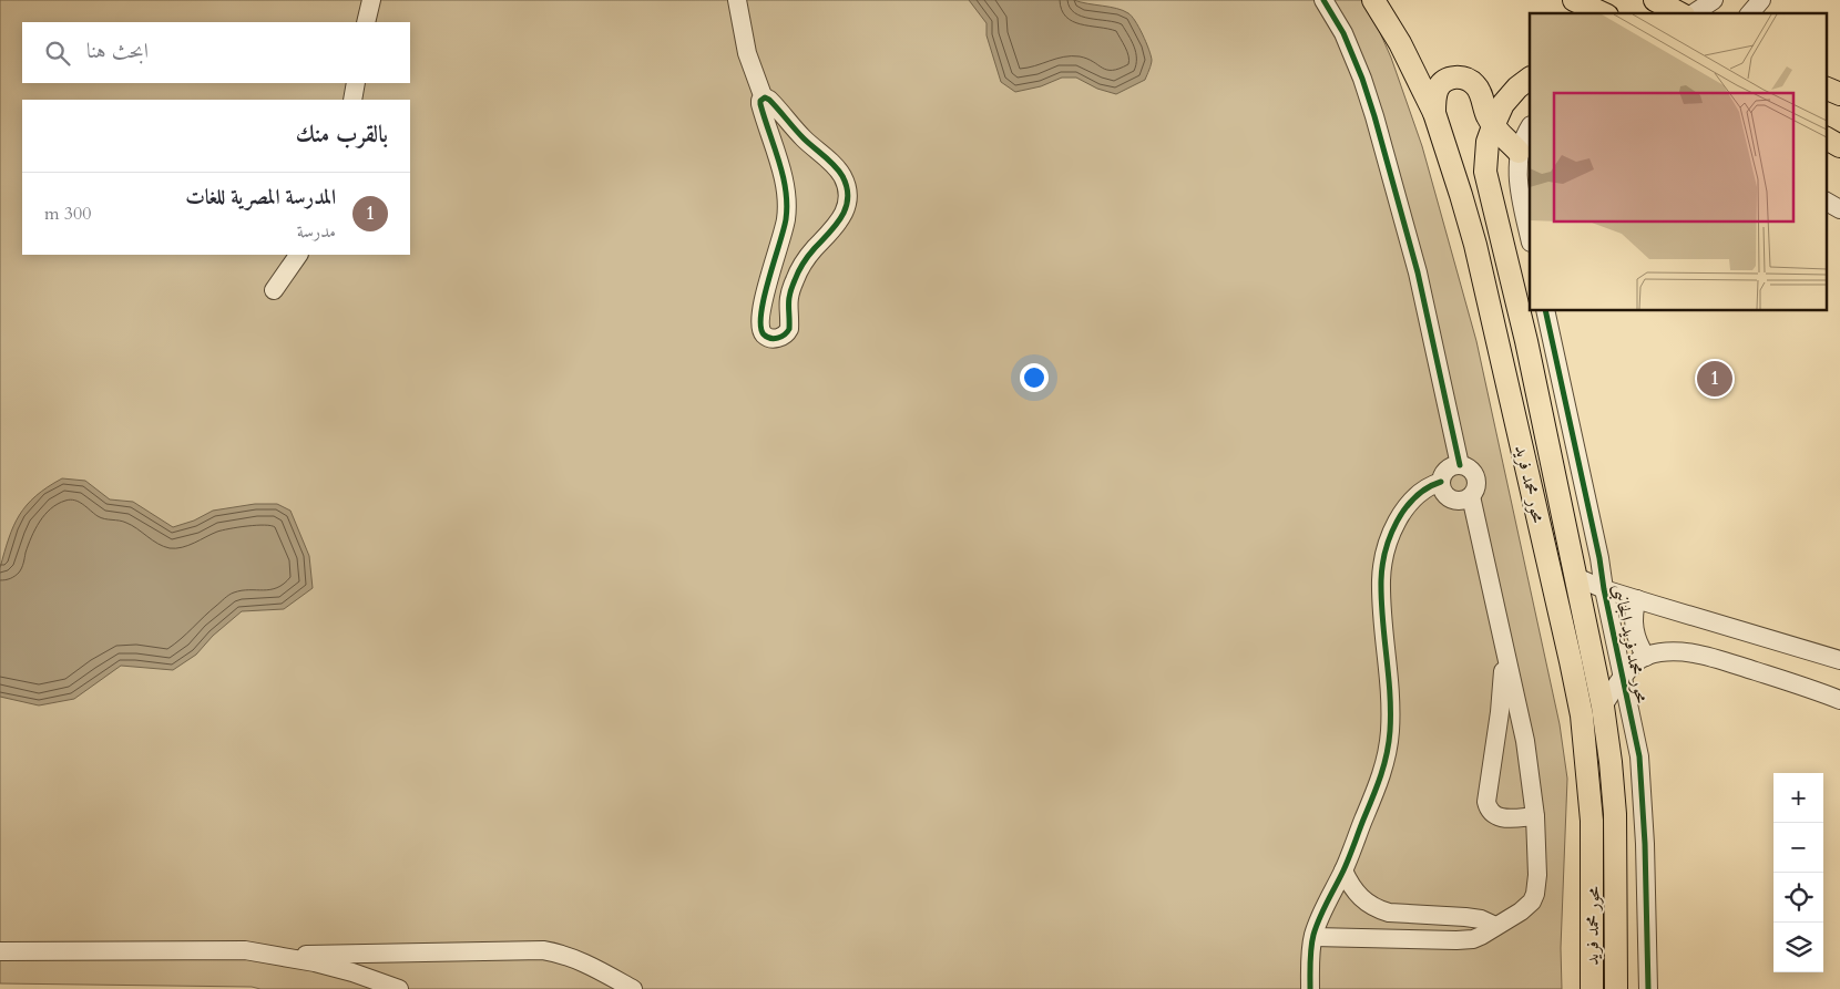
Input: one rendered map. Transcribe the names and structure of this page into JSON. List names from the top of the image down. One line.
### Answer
{"streets":{"main road":["محور محمد فريد"],"street":["محور محمد فريد الجانبى"]},"page":{"search":"ابحث هنا","heading":"بالقرب منك","list":[{"mark":"1","name":"المدرسة المصرية للغات","note":"مدرسة","value":"300 m"}],"pins":"1","map_buttons":["+","−"]}}
